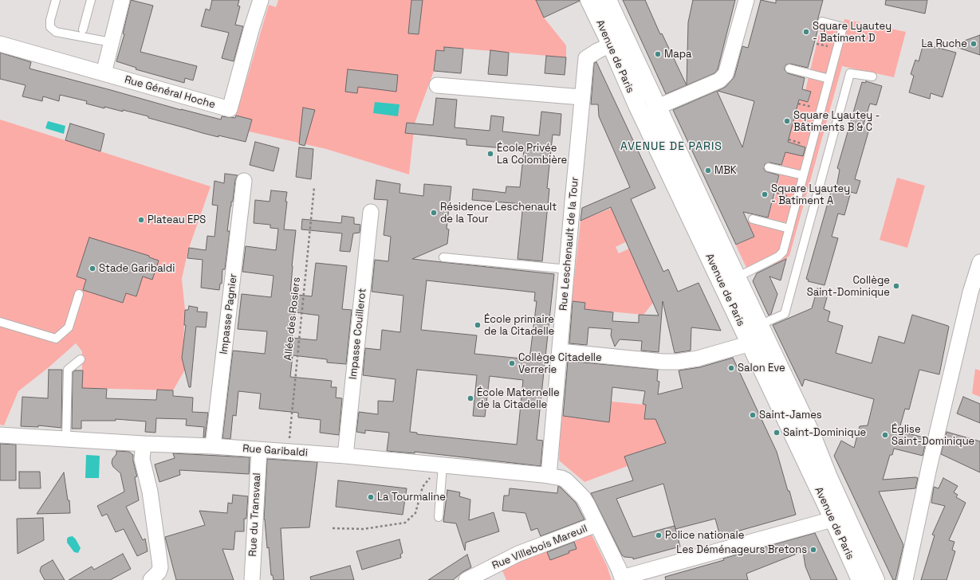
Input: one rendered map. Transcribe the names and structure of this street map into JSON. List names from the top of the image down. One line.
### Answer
{"streets":{"main road":["Avenue de Paris"],"street":["Rue Général Hoche","Rue Leschenault de la Tour","Impasse Pagnier","Impasse Couillerot","Rue Garibaldi","Rue du Transvaal","Rue Villebois Mareuil"],"path":["Allée des Rosiers"]},"crossings":[["Avenue de Paris","Rue Leschenault de la Tour"],["Rue Leschenault de la Tour","Rue Garibaldi"],["Impasse Pagnier","Rue Garibaldi"],["Allée des Rosiers","Rue Garibaldi"],["Impasse Couillerot","Rue Garibaldi"],["Rue Garibaldi","Rue du Transvaal"],["Rue Garibaldi","Rue Villebois Mareuil"]],"districts":["AVENUE DE PARIS"],"places":["Square Lyautey - Batiment D","La Ruche","Mapa","Square Lyautey - Bâtiments B & C","École Privée La Colombière","MBK","Square Lyautey - Batiment A","Résidence Leschenault de la Tour","Plateau EPS","Stade Garibaldi","Collège Saint-Dominique","École primaire de la Citadelle","Collège Citadelle Verrerie","Salon Eve","École Maternelle de la Citadelle","Saint-James","Saint-Dominique","Église Saint-Dominique","La Tourmaline","Police nationale","Les Déménageurs Bretons"]}
